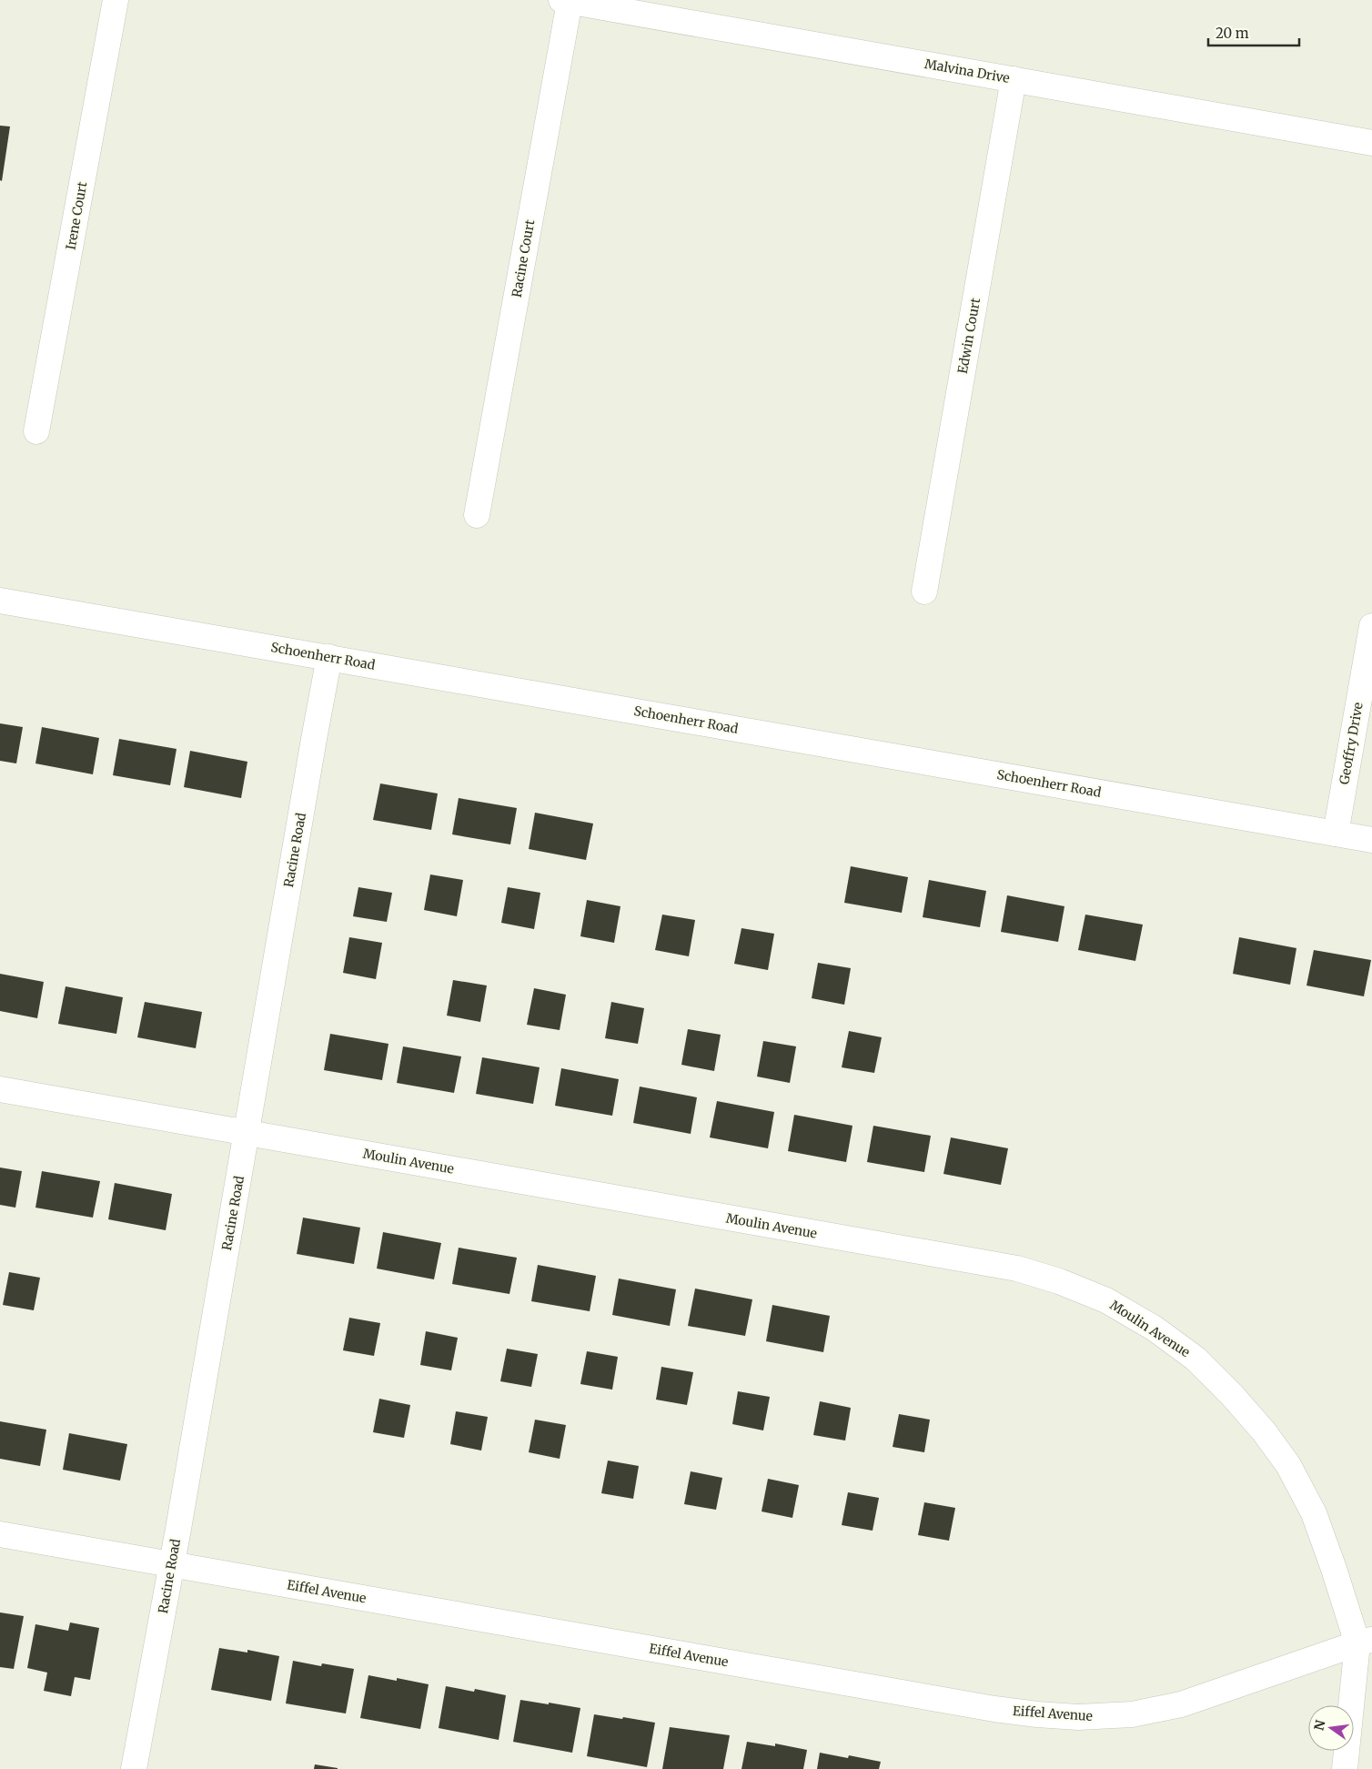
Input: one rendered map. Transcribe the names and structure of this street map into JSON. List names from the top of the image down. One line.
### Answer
{"streets":{"street":["Malvina Drive","Irene Court","Racine Court","Edwin Court","Schoenherr Road","Geoffry Drive","Racine Road","Moulin Avenue","Eiffel Avenue"]},"crossings":[["Malvina Drive","Racine Court"],["Malvina Drive","Edwin Court"],["Schoenherr Road","Geoffry Drive"],["Schoenherr Road","Racine Road"],["Racine Road","Moulin Avenue"],["Racine Road","Eiffel Avenue"],["Moulin Avenue","Eiffel Avenue"]],"scale_bar":"20 m","north":"left"}
